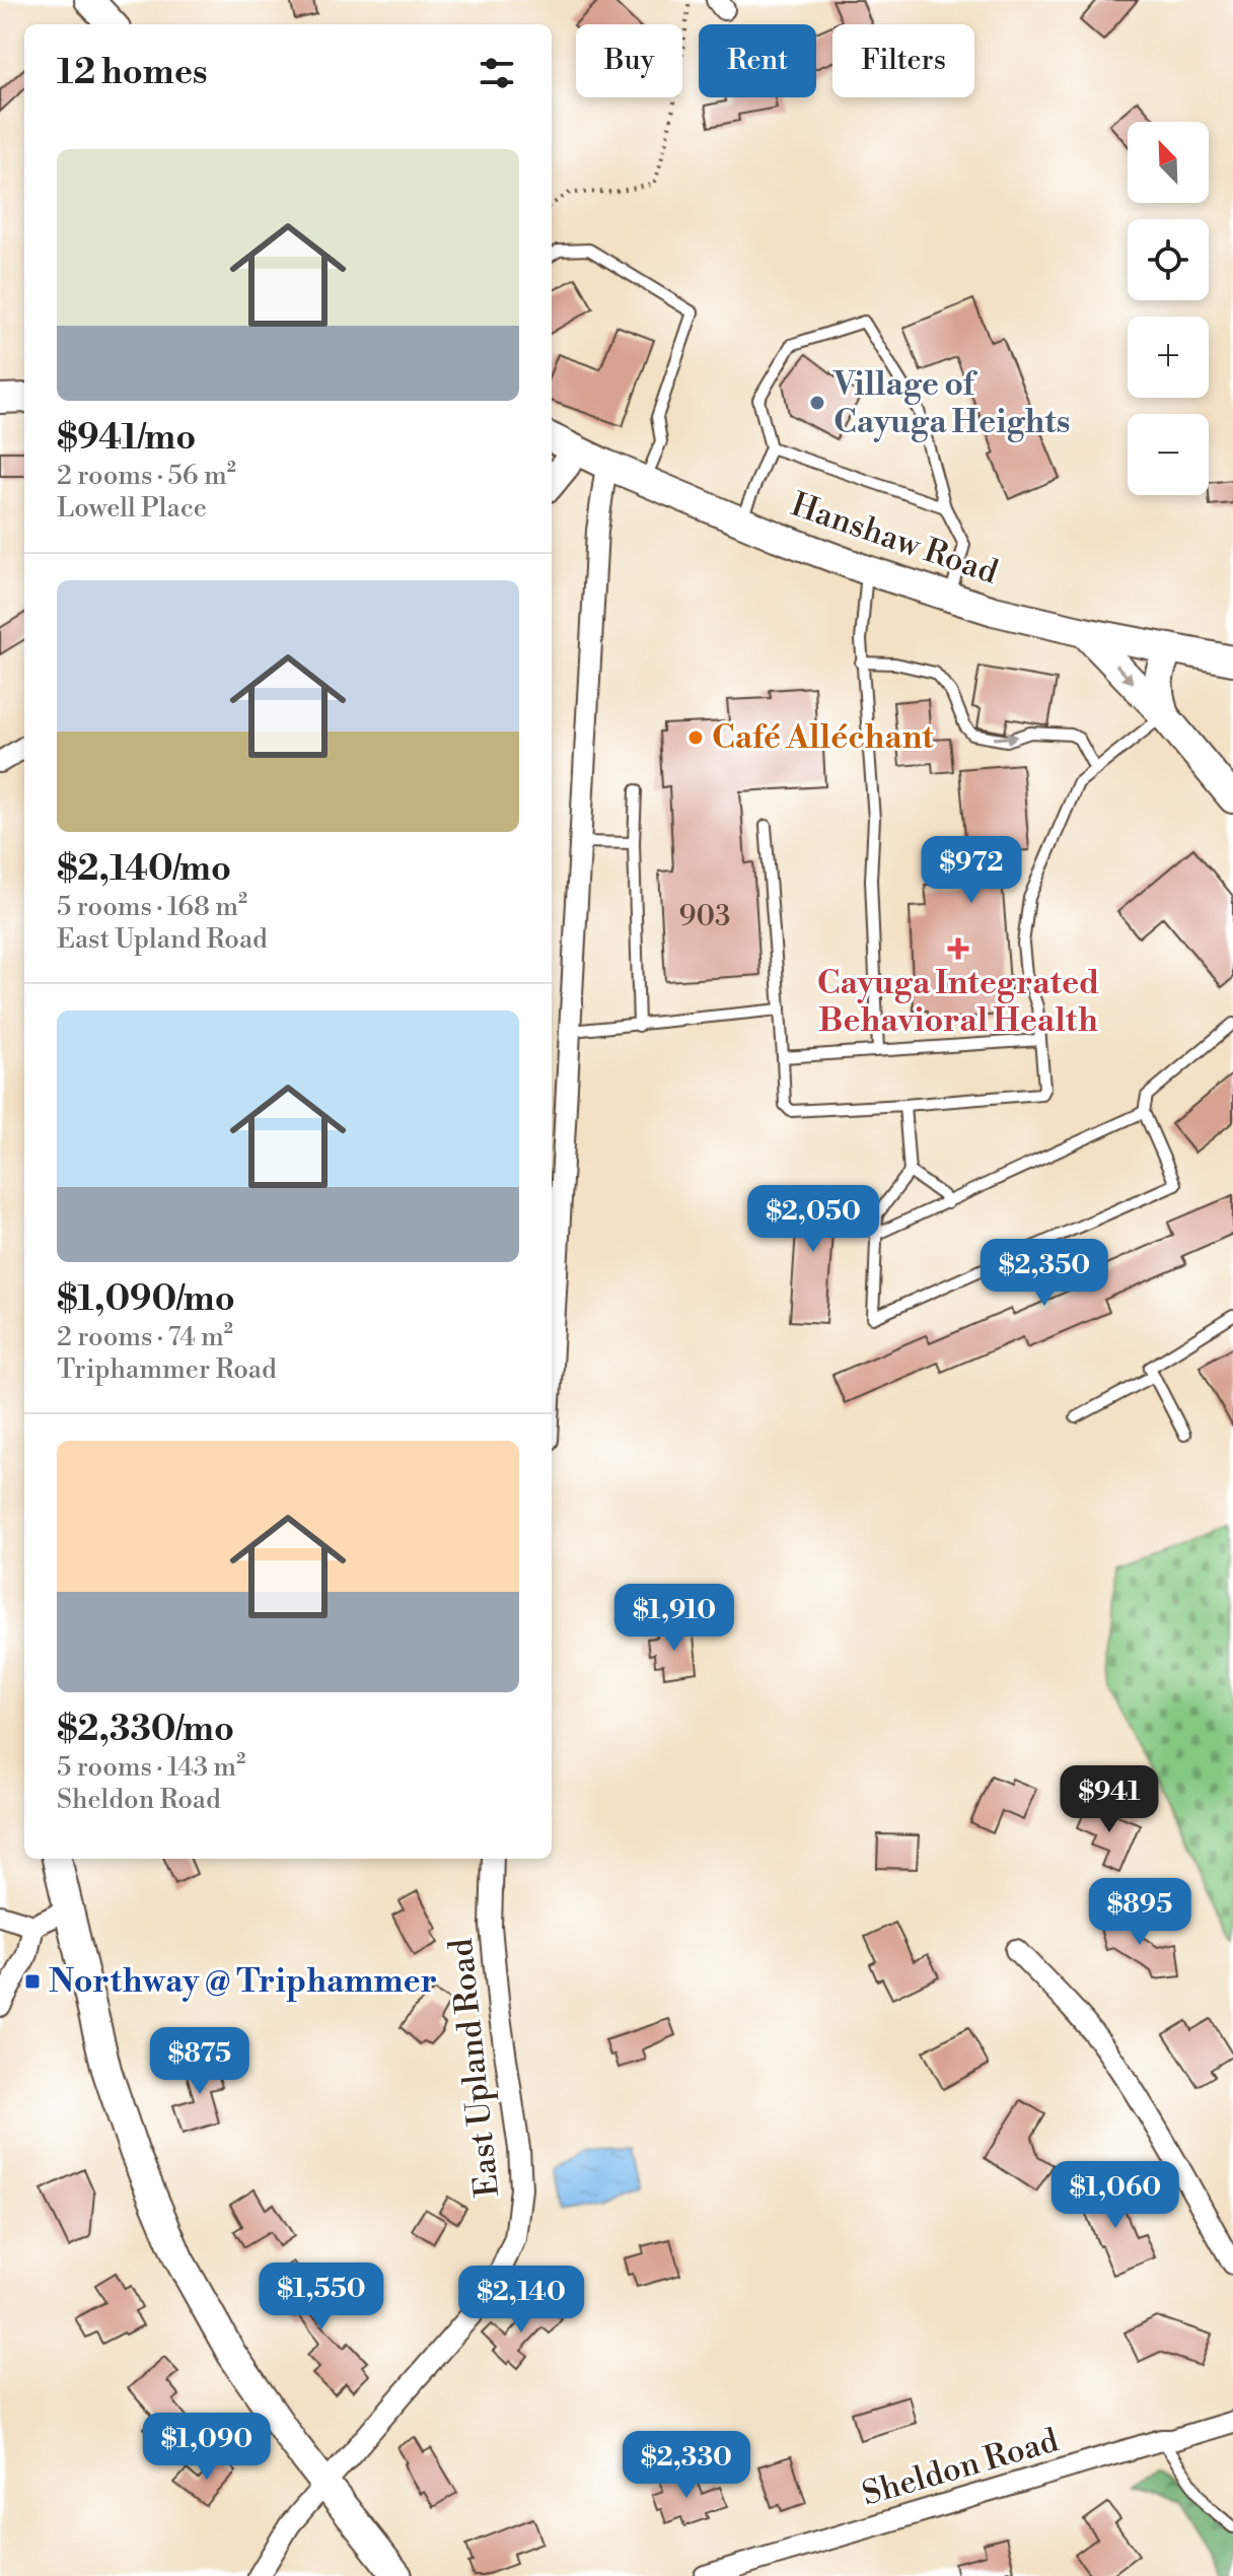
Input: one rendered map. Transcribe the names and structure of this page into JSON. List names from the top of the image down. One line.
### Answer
{"streets":{"street":["Hanshaw Road","East Upland Road","Sheldon Road"]},"places":{"other":["Village of Cayuga Heights","Café Alléchant"],"health":["Cayuga Integrated Behavioral Health"],"transit":["Northway @ Triphammer"]},"house_numbers":["903"],"north":"top left","page":{"chip":["Buy","Rent","Filters"],"heading":"12 homes","map_buttons":["+","−"],"list":[{"name":"$941/mo","note":"2 rooms · 56 m² · Lowell Place"},{"name":"$2,140/mo","note":"5 rooms · 168 m² · East Upland Road"},{"name":"$1,090/mo","note":"2 rooms · 74 m² · Triphammer Road"},{"name":"$2,330/mo","note":"5 rooms · 143 m² · Sheldon Road"}],"price":["$972","$2,050","$2,350","$1,910","$941","$895","$875","$1,060","$1,550","$2,140","$1,090","$2,330"]}}
